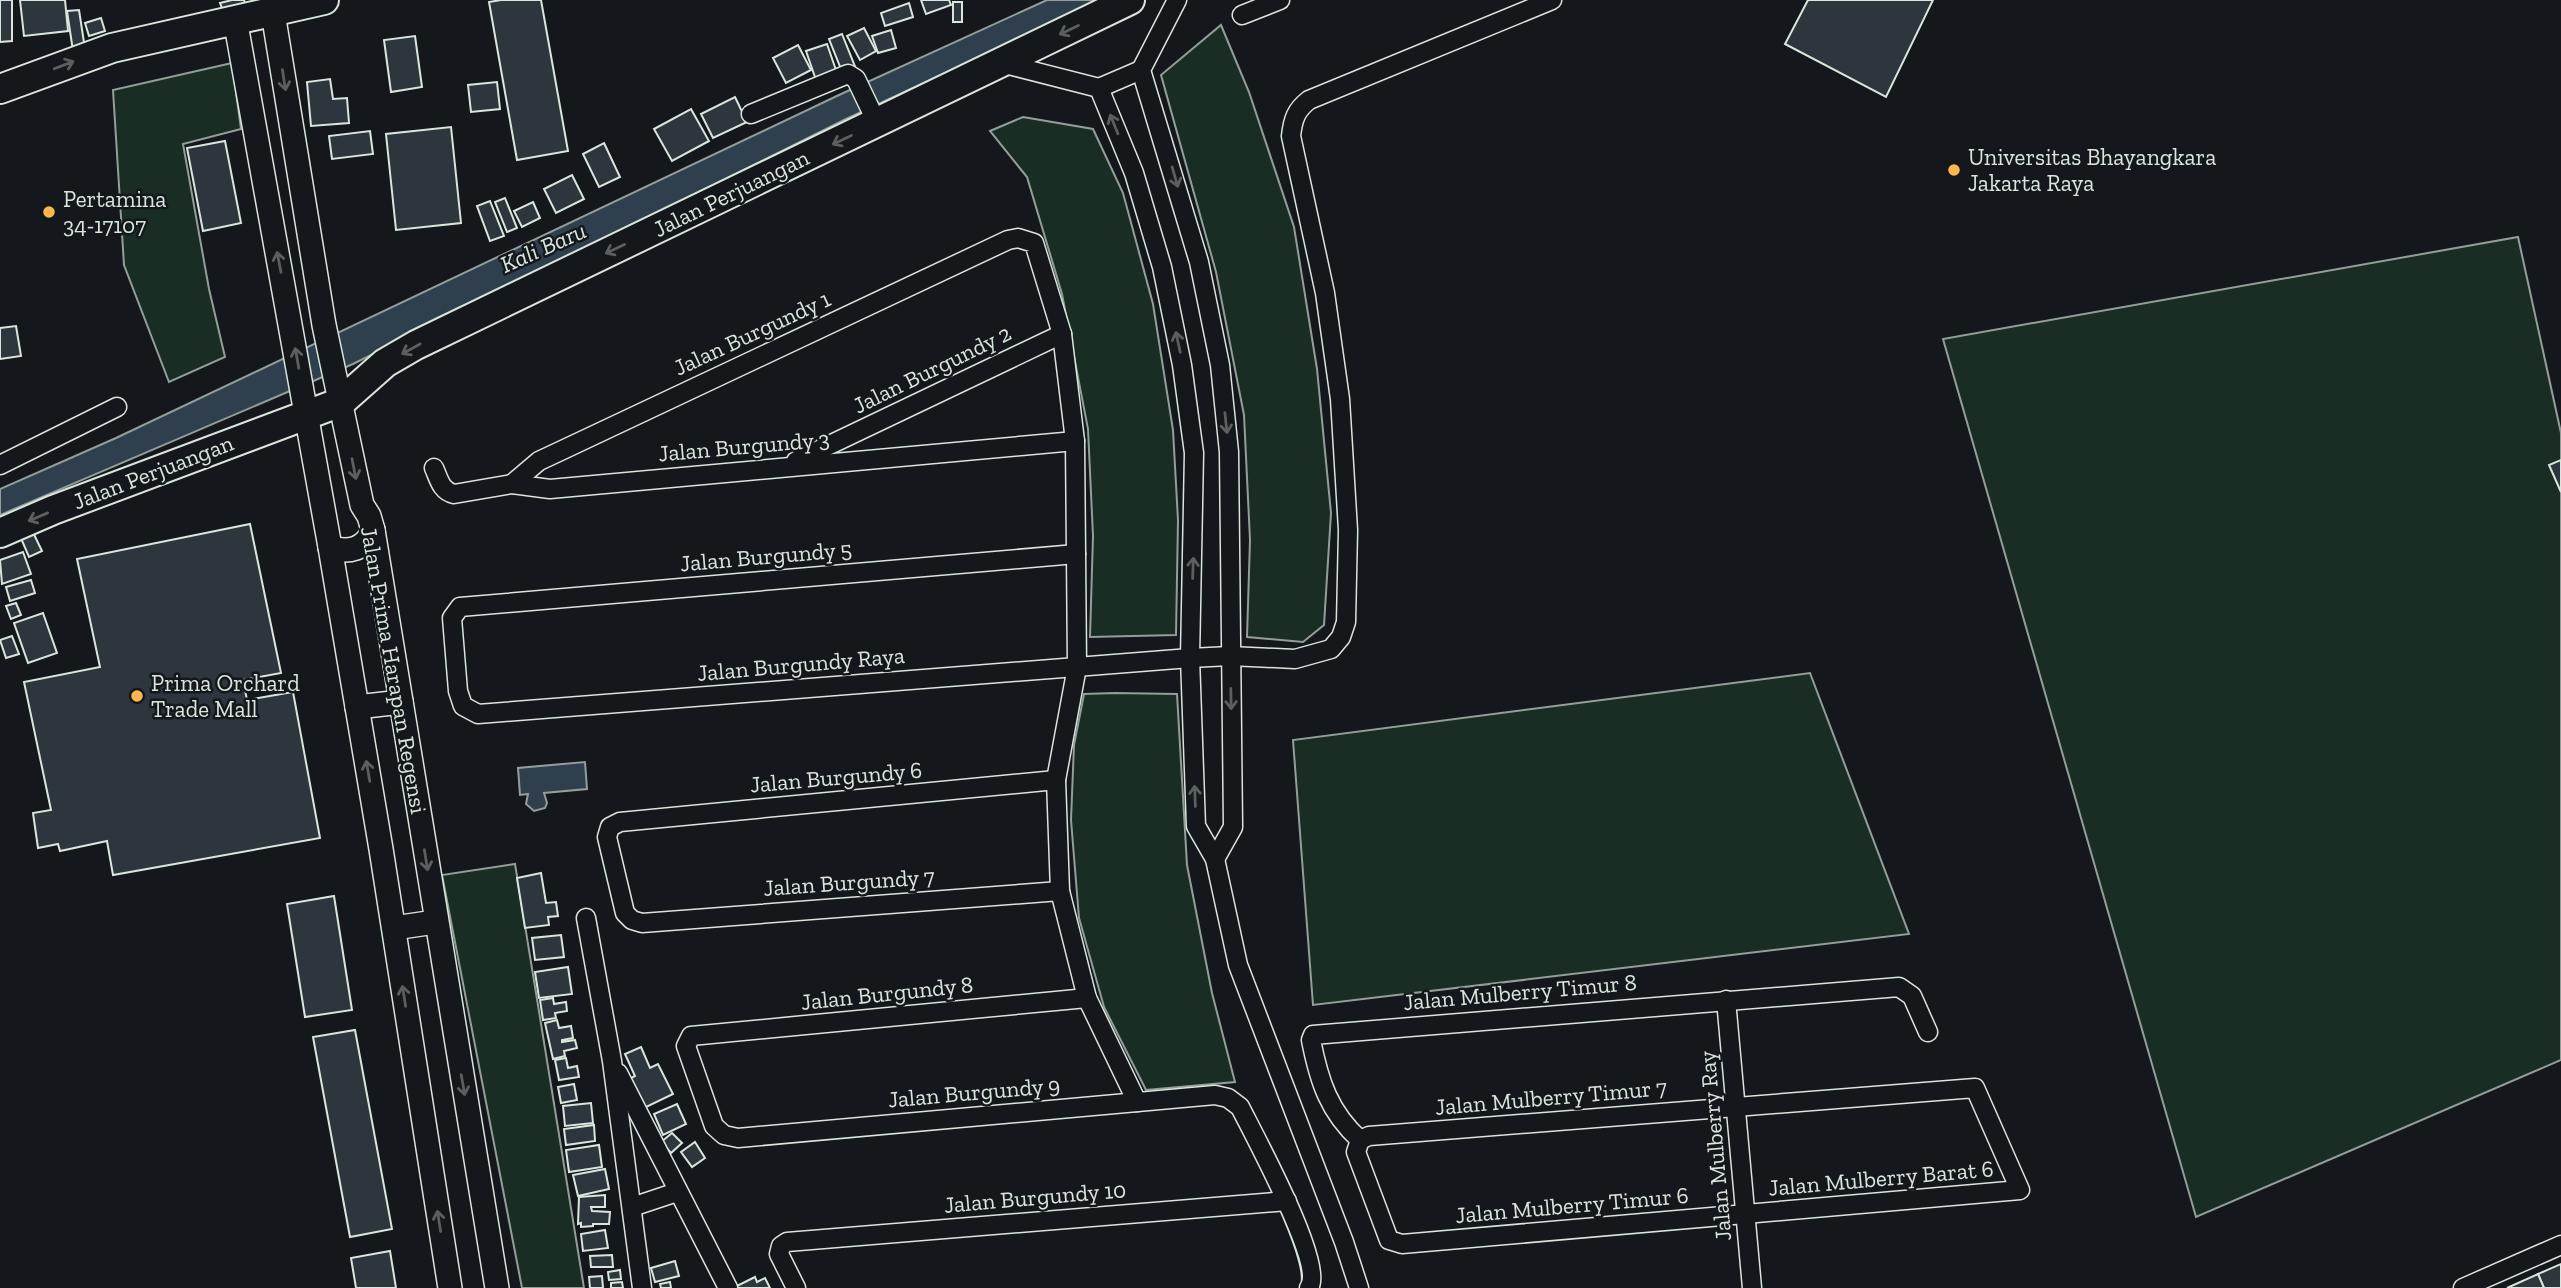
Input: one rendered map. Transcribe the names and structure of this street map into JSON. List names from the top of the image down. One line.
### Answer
{"streets":{"main road":["Jalan Perjuangan"],"street":["Jalan Burgundy 1","Jalan Burgundy 2","Jalan Burgundy 3","Jalan Burgundy 5","Jalan Burgundy Raya","Jalan Prima Harapan Regensi","Jalan Burgundy 6","Jalan Burgundy 7","Jalan Mulberry Timur 8","Jalan Burgundy 8","Jalan Burgundy 9","Jalan Mulberry Timur 7","Jalan Mulberry Ray","Jalan Mulberry Barat 6","Jalan Burgundy 10","Jalan Mulberry Timur 6"]},"crossings":[["Jalan Perjuangan","Jalan Prima Harapan Regensi"],["Jalan Burgundy 1","Jalan Burgundy 2"],["Jalan Burgundy 1","Jalan Burgundy 3"],["Jalan Burgundy 2","Jalan Burgundy 3"],["Jalan Burgundy 5","Jalan Burgundy Raya"],["Jalan Burgundy 6","Jalan Burgundy 7"],["Jalan Mulberry Timur 8","Jalan Mulberry Timur 7"],["Jalan Mulberry Timur 8","Jalan Mulberry Ray"],["Jalan Mulberry Timur 8","Jalan Mulberry Timur 6"],["Jalan Burgundy 8","Jalan Burgundy 9"],["Jalan Burgundy 9","Jalan Burgundy 10"],["Jalan Mulberry Timur 7","Jalan Mulberry Ray"],["Jalan Mulberry Timur 7","Jalan Mulberry Barat 6"],["Jalan Mulberry Timur 7","Jalan Mulberry Timur 6"],["Jalan Mulberry Ray","Jalan Mulberry Barat 6"],["Jalan Mulberry Ray","Jalan Mulberry Timur 6"],["Jalan Mulberry Barat 6","Jalan Mulberry Timur 6"]],"one_way":["Jalan Perjuangan"],"water":["Kali Baru"],"places":["Universitas Bhayangkara Jakarta Raya","Pertamina 34-17107","Prima Orchard Trade Mall"]}
